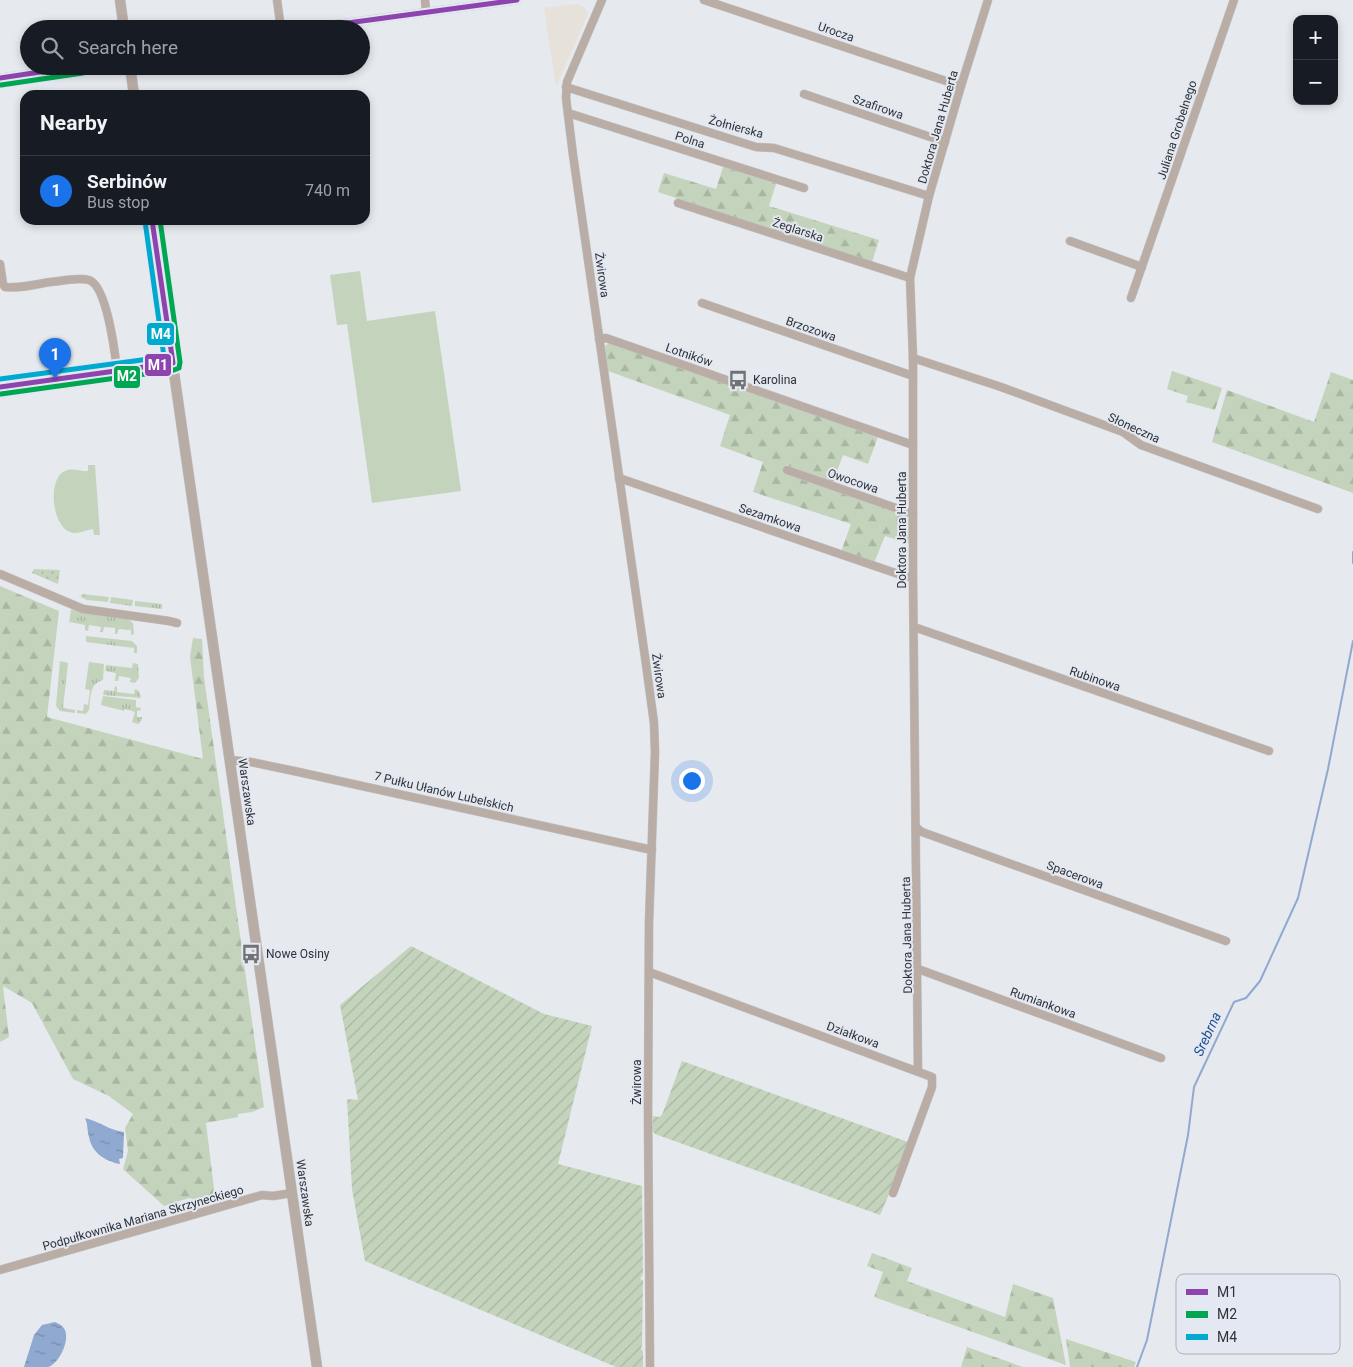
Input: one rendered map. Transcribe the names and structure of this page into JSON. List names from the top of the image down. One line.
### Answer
{"streets":{"main road":["Warszawska"],"street":["Urocza","Szafirowa","Żołnierska","Doktora Jana Huberta","Juliana Grobelnego","Polna","Żeglarska","Żwirowa","Brzozowa","Lotników","Słoneczna","Owocowa","Sezamkowa","Rubinowa","7 Pułku Ułanów Lubelskich","Spacerowa","Rumiankowa","Działkowa","Podpułkownika Mariana Skrzyneckiego"]},"crossings":[["Urocza","Doktora Jana Huberta"],["Szafirowa","Doktora Jana Huberta"],["Żołnierska","Doktora Jana Huberta"],["Żołnierska","Żwirowa"],["Doktora Jana Huberta","Żeglarska"],["Doktora Jana Huberta","Brzozowa"],["Doktora Jana Huberta","Lotników"],["Doktora Jana Huberta","Słoneczna"],["Doktora Jana Huberta","Owocowa"],["Doktora Jana Huberta","Sezamkowa"],["Doktora Jana Huberta","Rubinowa"],["Doktora Jana Huberta","Spacerowa"],["Doktora Jana Huberta","Rumiankowa"],["Doktora Jana Huberta","Działkowa"],["Polna","Żwirowa"],["Żwirowa","Lotników"],["Żwirowa","Sezamkowa"],["Żwirowa","7 Pułku Ułanów Lubelskich"],["Żwirowa","Działkowa"],["Warszawska","7 Pułku Ułanów Lubelskich"],["Warszawska","Podpułkownika Mariana Skrzyneckiego"]],"water":["Srebrna"],"places":{"bus stop":["Karolina","Nowe Osiny"]},"lines":["transit line M1","transit line M2","transit line M4"],"legend":["M1","M2","M4"],"page":{"map_buttons":["+","−"],"search":"Search here","heading":"Nearby","list":[{"mark":"1","name":"Serbinów","note":"Bus stop","value":"740 m"}],"pins":"1"}}
